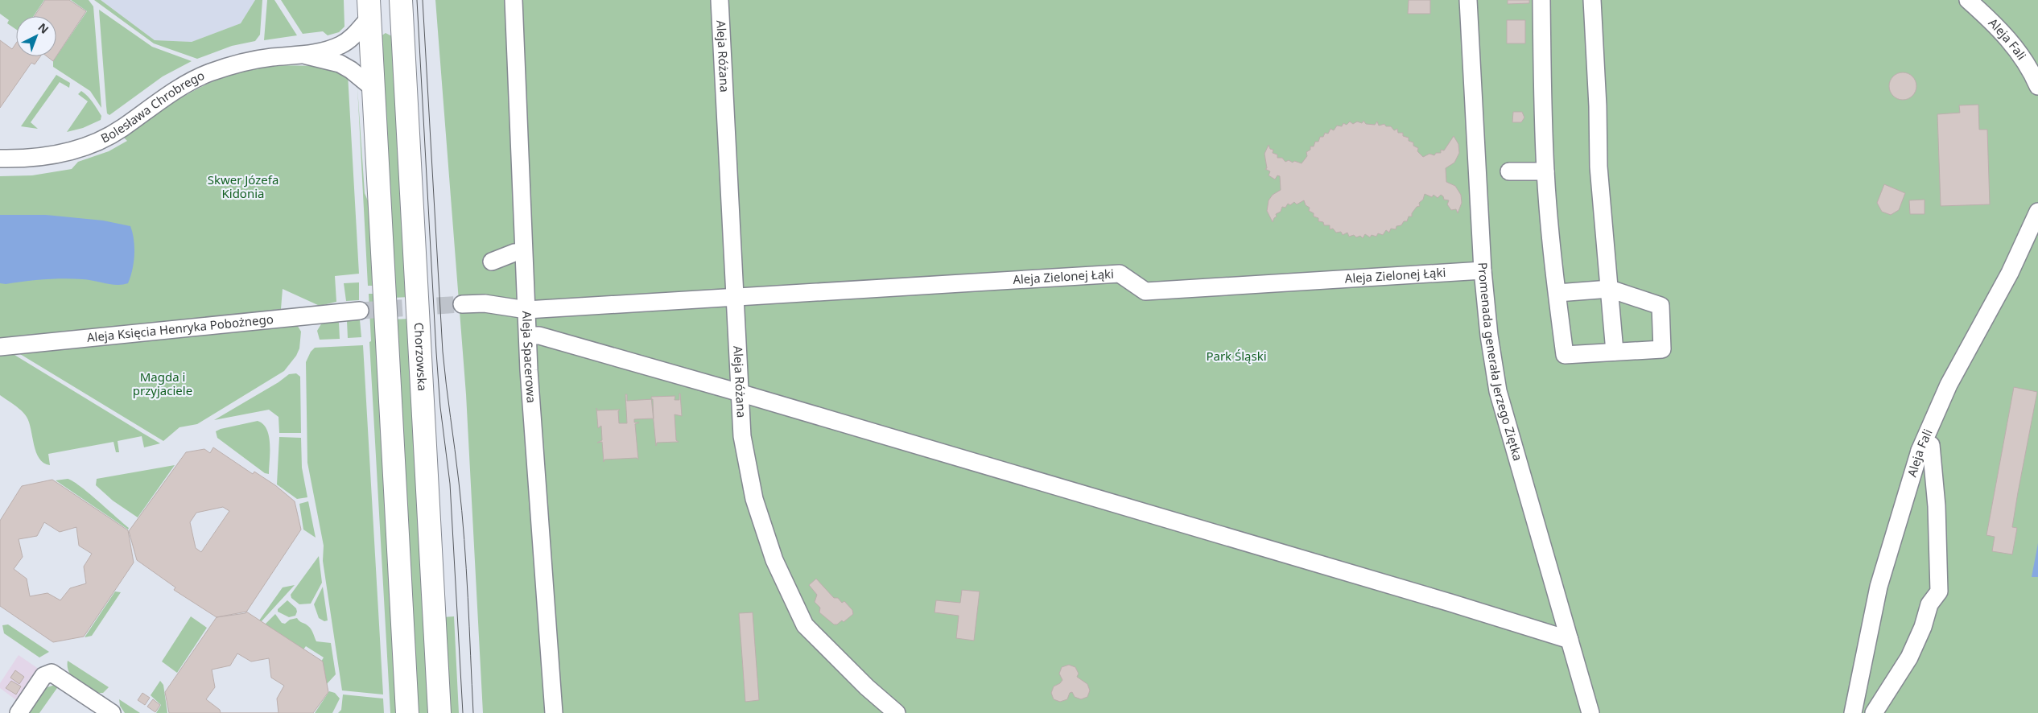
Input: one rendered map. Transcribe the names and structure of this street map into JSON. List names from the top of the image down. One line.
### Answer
{"streets":{"main road":["Chorzowska"],"street":["Aleja Fali","Aleja Różana","Bolesława Chrobrego","Aleja Zielonej Łąki","Aleja Księcia Henryka Pobożnego","Aleja Spacerowa","Promenada generała Jerzego Ziętka"]},"crossings":[["Aleja Różana","Aleja Zielonej Łąki"],["Aleja Zielonej Łąki","Aleja Spacerowa"],["Aleja Zielonej Łąki","Promenada generała Jerzego Ziętka"]],"parks":["Skwer Józefa Kidonia","Park Śląski","Magda i przyjaciele"],"north":"top right"}
